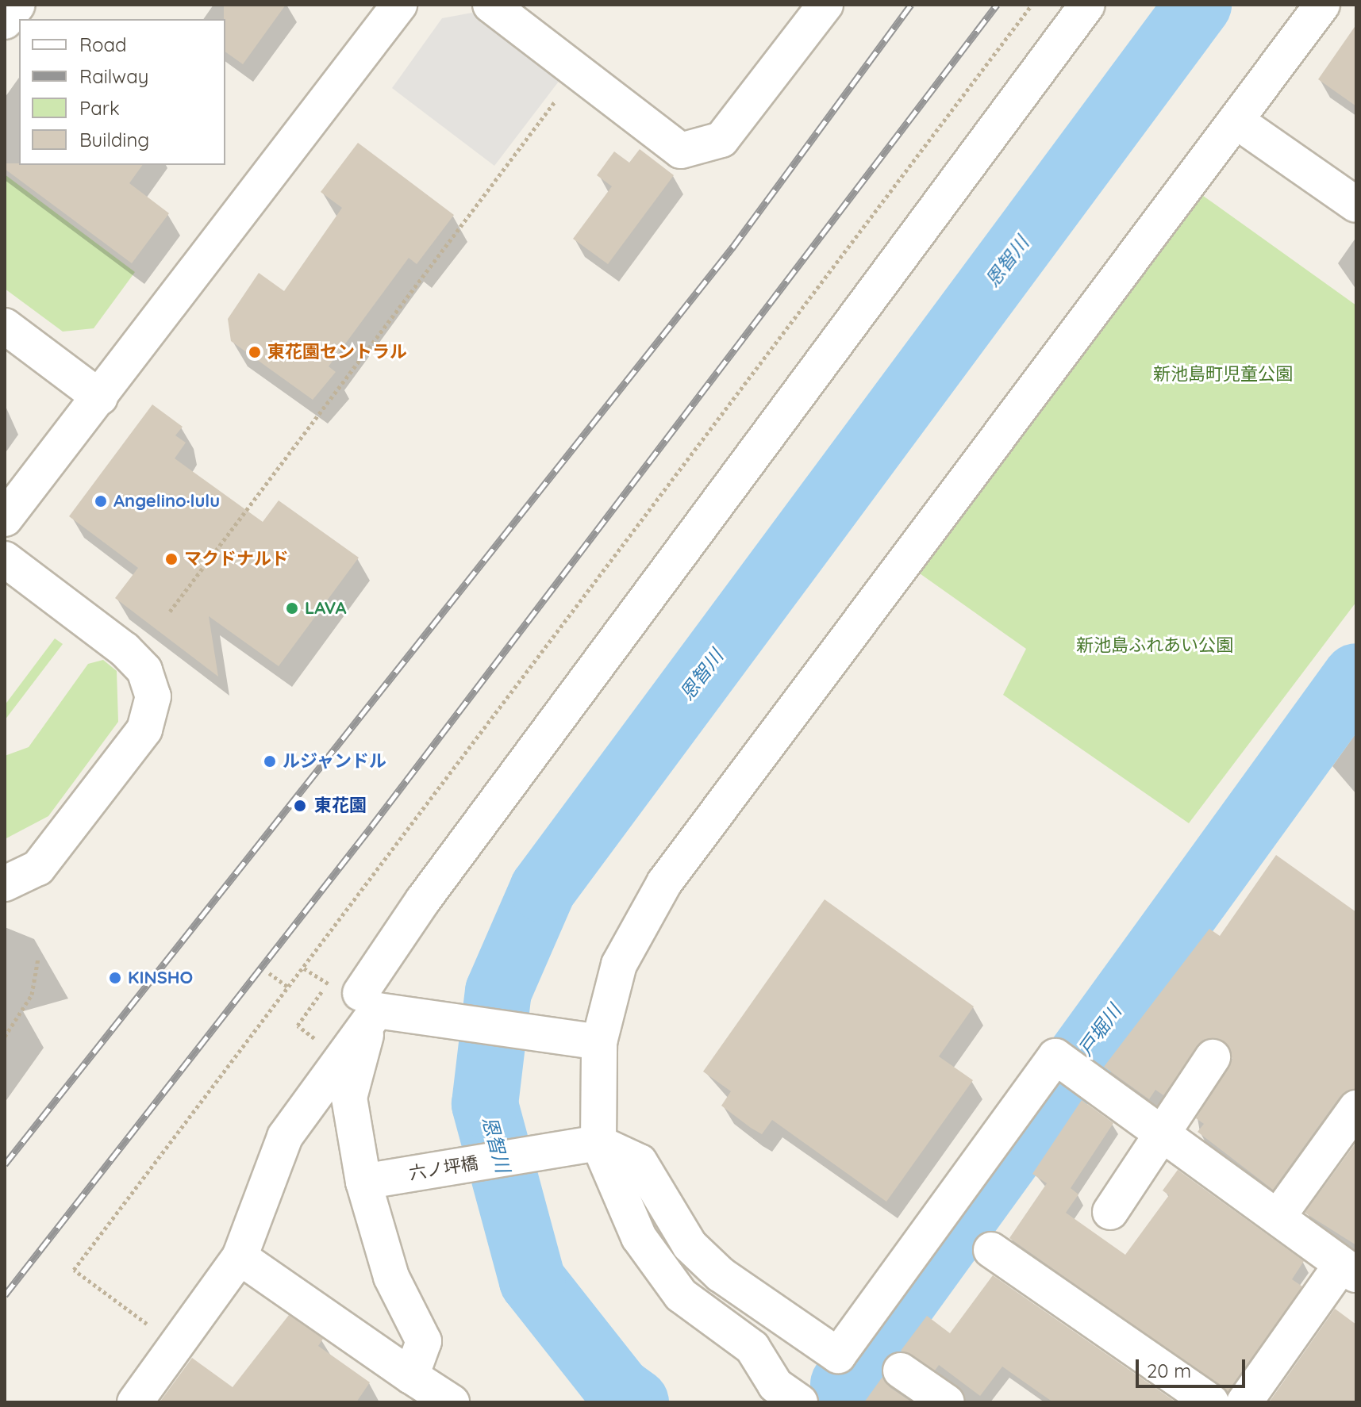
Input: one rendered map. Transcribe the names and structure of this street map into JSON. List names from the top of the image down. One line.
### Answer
{"streets":{"street":["六ノ坪橋"]},"water":["恩智川","戸堀川"],"parks":["新池島町児童公園","新池島ふれあい公園"],"places":["東花園セントラル","Angelino·lulu","マクドナルド","LAVA","ルジャンドル","東花園","KINSHO"],"legend":["Road","Railway","Park","Building"],"scale_bar":"20 m"}
